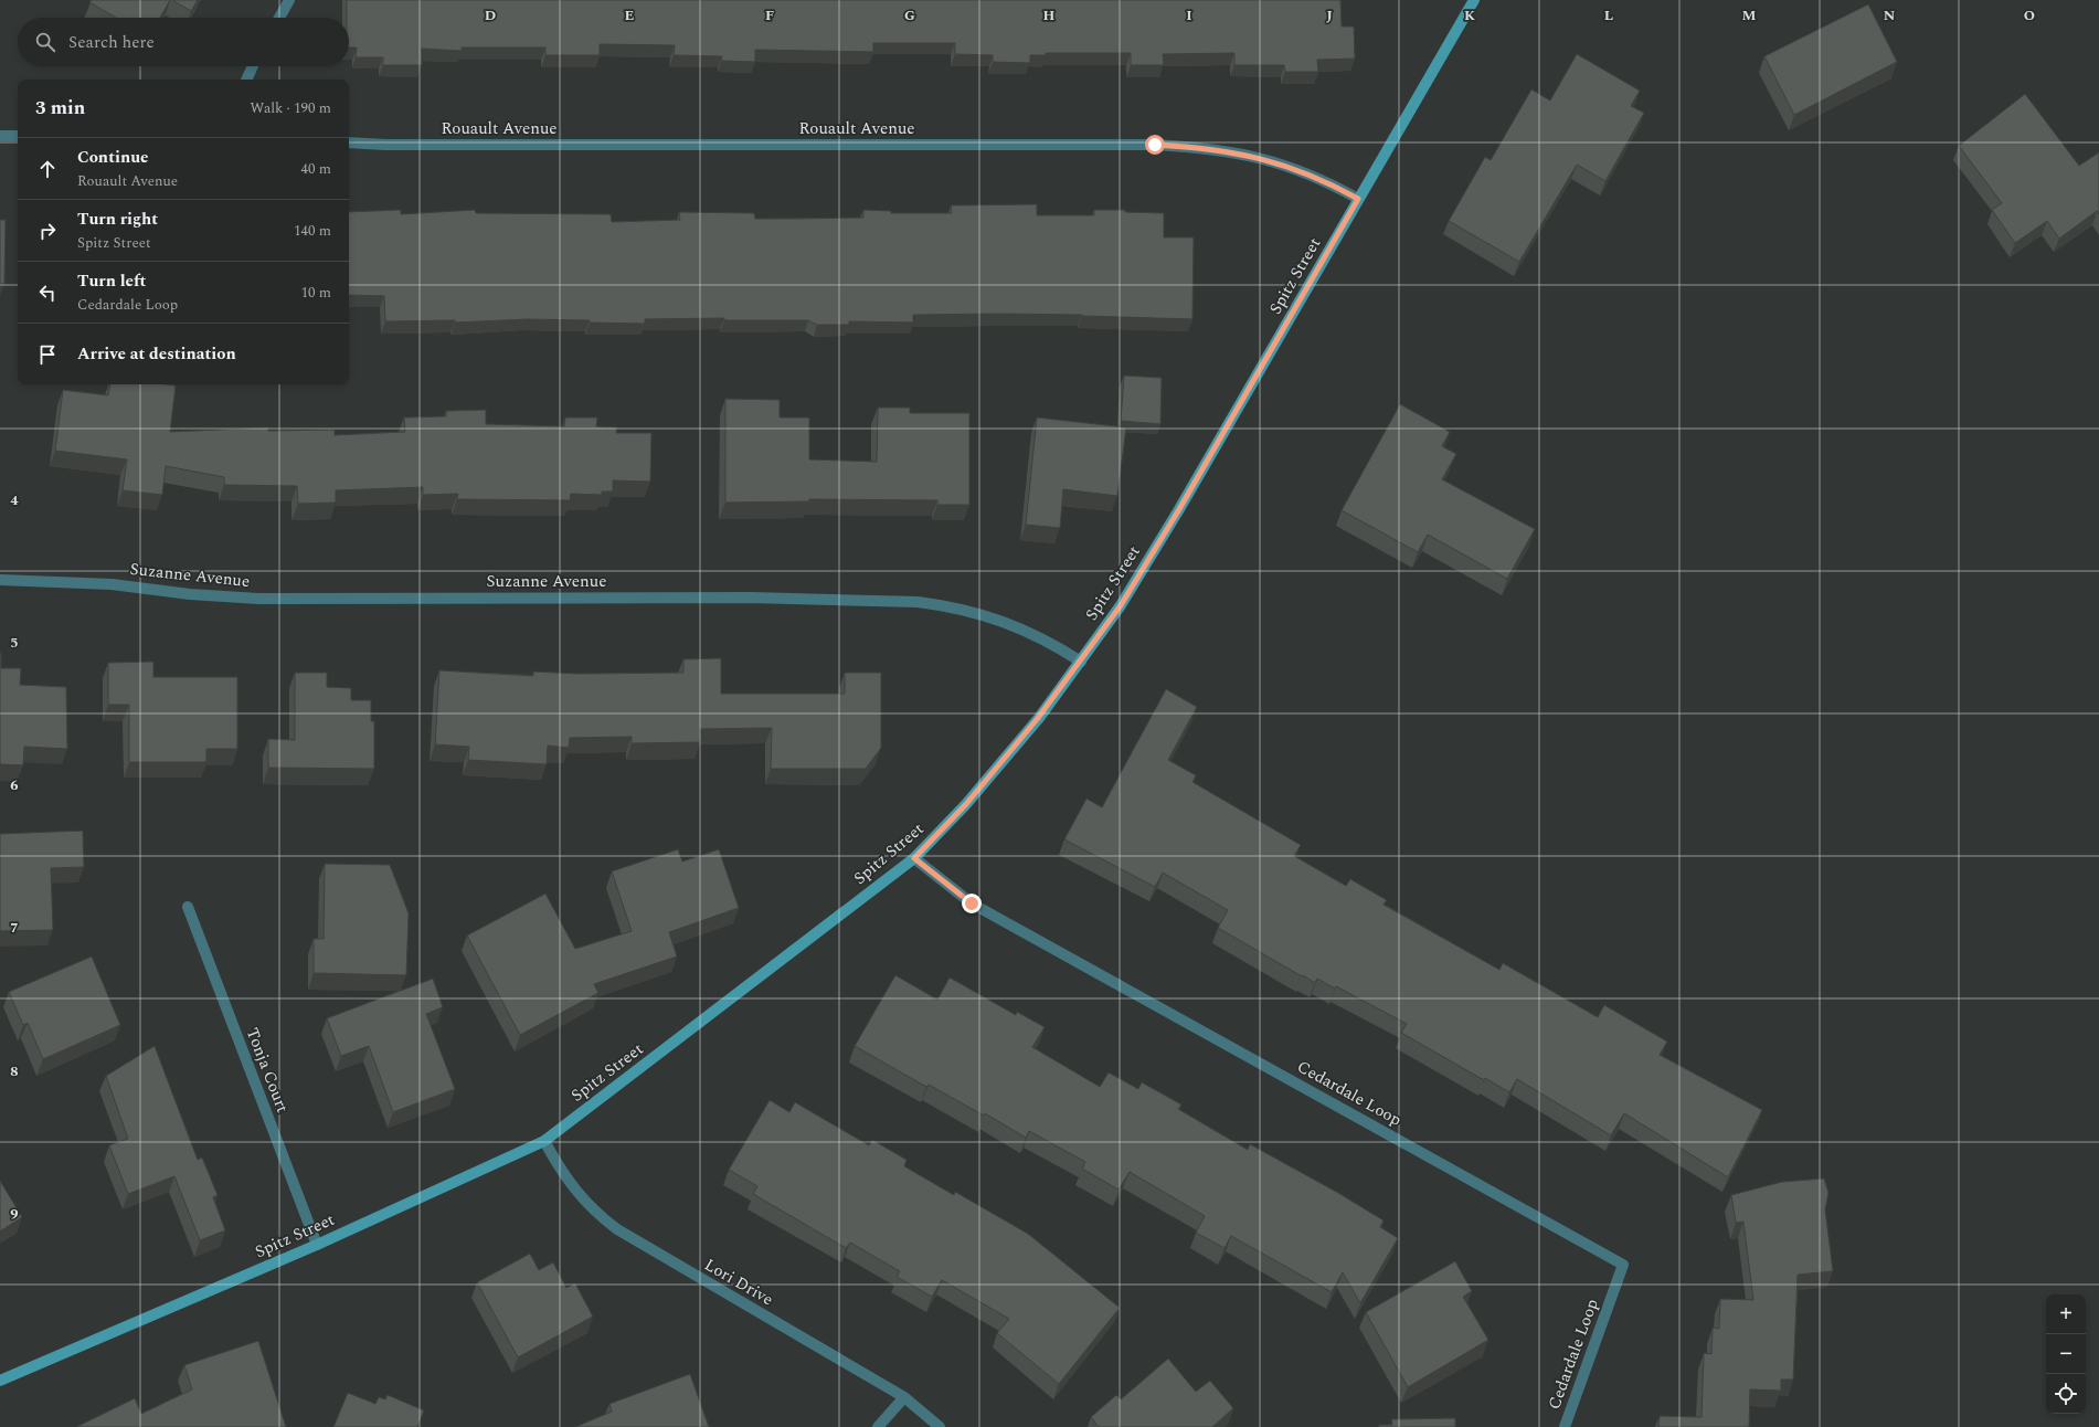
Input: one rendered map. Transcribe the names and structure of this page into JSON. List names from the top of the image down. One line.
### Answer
{"streets":{"street":["Rouault Avenue","Spitz Street","Suzanne Avenue","Tonja Court","Cedardale Loop","Lori Drive"]},"crossings":[["Rouault Avenue","Spitz Street"],["Spitz Street","Suzanne Avenue"],["Spitz Street","Tonja Court"],["Spitz Street","Cedardale Loop"],["Spitz Street","Lori Drive"]],"page":{"search":"Search here","heading":["3 min","Walk · 190 m"],"list":[["Continue","Rouault Avenue","40 m"],["Turn right","Spitz Street","140 m"],["Turn left","Cedardale Loop","10 m"],"Arrive at destination"],"map_buttons":["+","−"]},"grid":{"columns":["D","E","F","G","H","I","J","K","L","M","N","O"],"rows":["4","5","6","7","8","9"]}}
